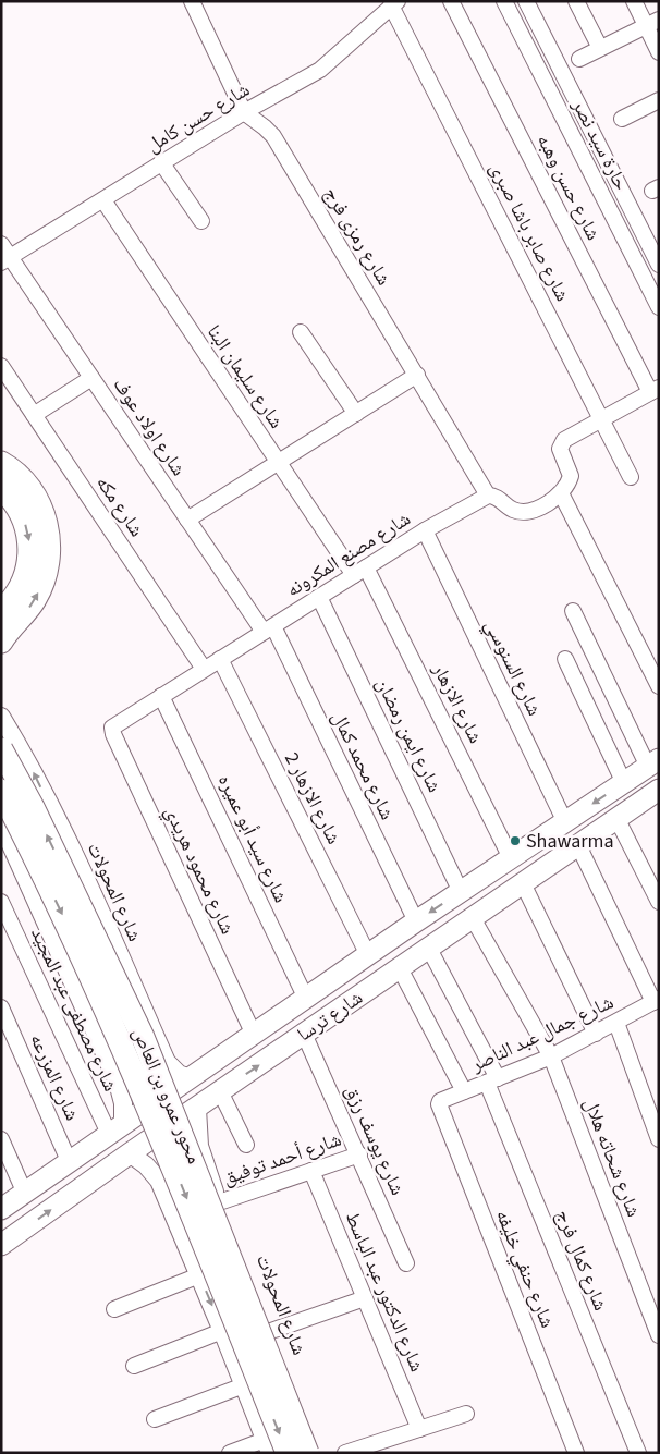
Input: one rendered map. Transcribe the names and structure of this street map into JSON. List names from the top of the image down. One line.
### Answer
{"streets":{"main road":["شارع ترسا","محور عمرو بن العاص"],"street":["شارع حسن كامل","حارة سيد نصر","شارع حسن وهبه","شارع صابر باشا صبرى","شارع رمزى فرج","شارع سليمان البنا","شارع اولاد عوف","شارع مكه","شارع مصنع المكرونه","شارع السنوسي","شارع الازهار","شارع ايمن رمضان","شارع محمد كمال","شارع الازهار 2","شارع سيد أبو عميره","شارع محمود هريدي","شارع المحولات","شارع مصطفى عبد المجيد","شارع جمال عبد الناصر","شارع المزرعه","شارع يوسف رزق","شارع شحاته هلال","شارع أحمد توفيق","شارع كمال فرج","شارع حنفي خليفه","شارع الدكتور عبد الباسط"]},"crossings":[["شارع حسن كامل","شارع صابر باشا صبرى"],["شارع حسن كامل","شارع رمزى فرج"],["شارع حسن كامل","شارع سليمان البنا"],["شارع حسن كامل","شارع اولاد عوف"],["شارع رمزى فرج","شارع مصنع المكرونه"],["شارع سليمان البنا","شارع مصنع المكرونه"],["شارع سليمان البنا","شارع الازهار"],["شارع اولاد عوف","شارع مصنع المكرونه"],["شارع اولاد عوف","شارع محمد كمال"],["شارع مكه","شارع مصنع المكرونه"],["شارع مصنع المكرونه","شارع السنوسي"],["شارع مصنع المكرونه","شارع الازهار"],["شارع مصنع المكرونه","شارع ايمن رمضان"],["شارع مصنع المكرونه","شارع محمد كمال"],["شارع مصنع المكرونه","شارع الازهار 2"],["شارع مصنع المكرونه","شارع سيد أبو عميره"],["شارع مصنع المكرونه","شارع محمود هريدي"],["شارع السنوسي","شارع ترسا"],["شارع الازهار","شارع ترسا"],["شارع ايمن رمضان","شارع ترسا"],["شارع محمد كمال","شارع ترسا"],["شارع الازهار 2","شارع ترسا"],["شارع سيد أبو عميره","شارع ترسا"],["شارع محمود هريدي","شارع ترسا"],["شارع المحولات","شارع ترسا"],["شارع المحولات","شارع أحمد توفيق"],["شارع مصطفى عبد المجيد","شارع ترسا"],["شارع ترسا","شارع المزرعه"],["شارع ترسا","شارع يوسف رزق"],["شارع ترسا","شارع شحاته هلال"],["شارع ترسا","شارع كمال فرج"],["شارع جمال عبد الناصر","شارع شحاته هلال"],["شارع جمال عبد الناصر","شارع كمال فرج"],["شارع جمال عبد الناصر","شارع حنفي خليفه"],["شارع يوسف رزق","شارع أحمد توفيق"],["شارع أحمد توفيق","شارع الدكتور عبد الباسط"]],"places":["Shawarma"]}
